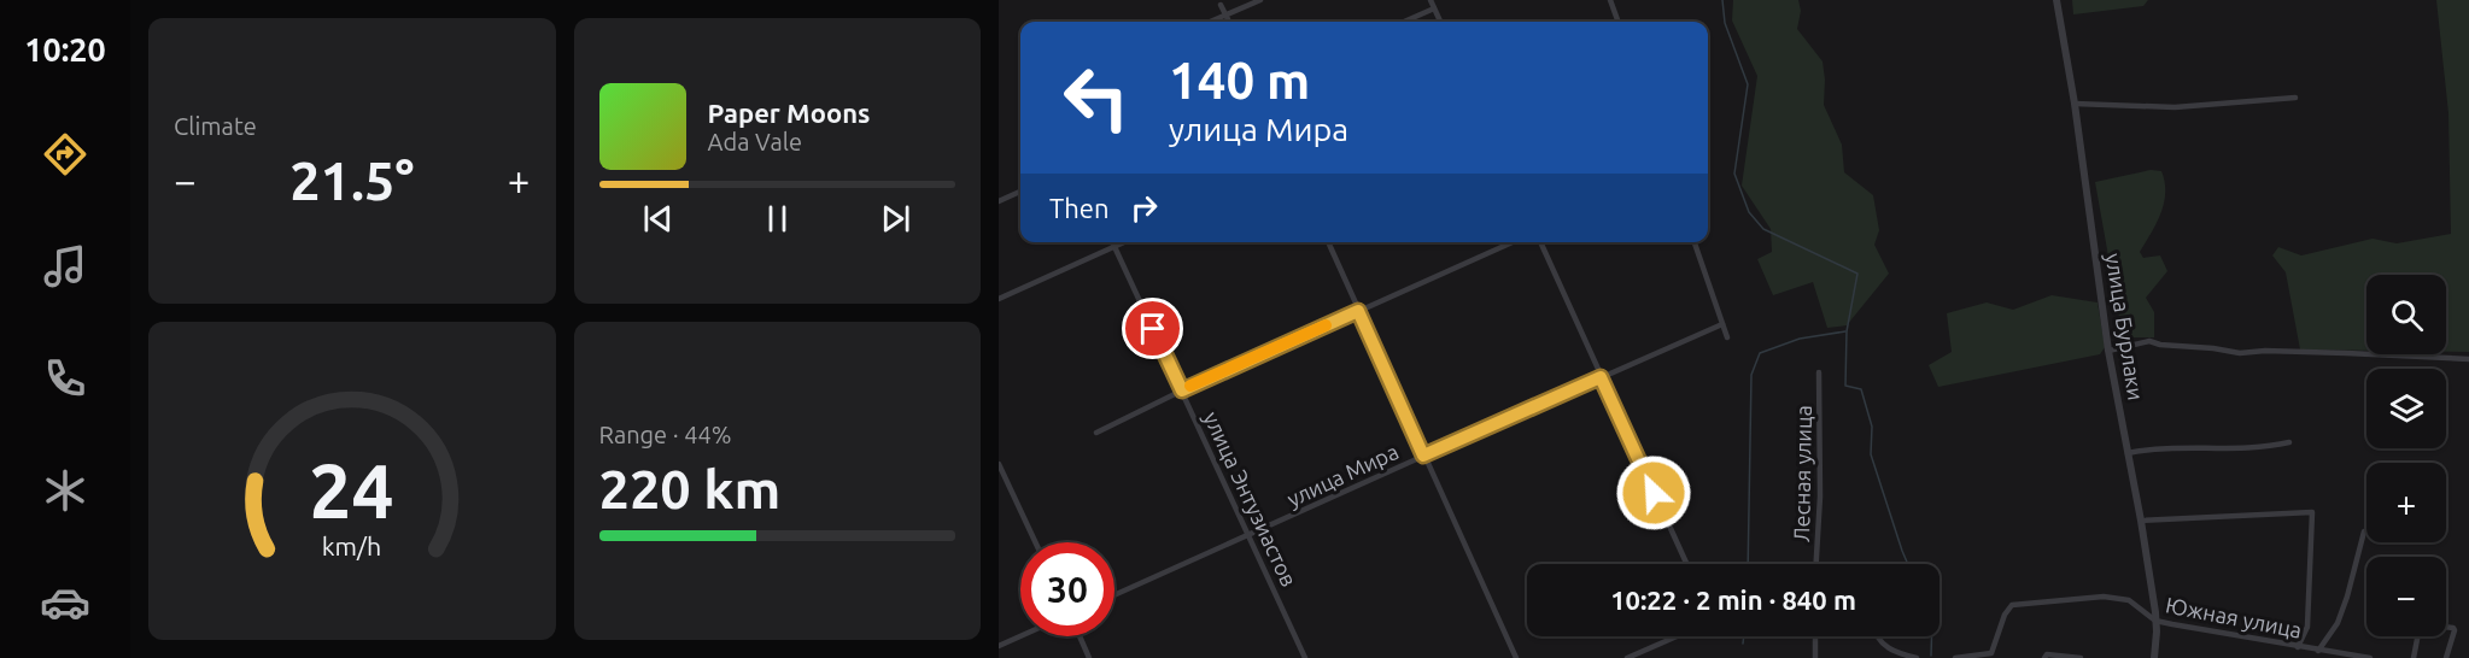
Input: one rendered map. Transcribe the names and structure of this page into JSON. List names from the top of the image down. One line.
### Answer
{"streets":{"street":["улица Бурлаки","Лесная улица","улица Мира","улица Энтузиастов","Южная улица"]},"crossings":[["улица Бурлаки","Южная улица"],["улица Мира","улица Энтузиастов"]],"page":{"tabs":"10:20","tile":["Climate",["Range · 44%","220 km"]],"turn":["140 m","улица Мира"],"song":["Paper Moons","Ada Vale"],"heat":["−","21.5°","+"],"then":"Then","map_buttons":["+","−"],"limit":"30","trip":"10:22 · 2 min · 840 m","gauge":["24","km/h"]}}
